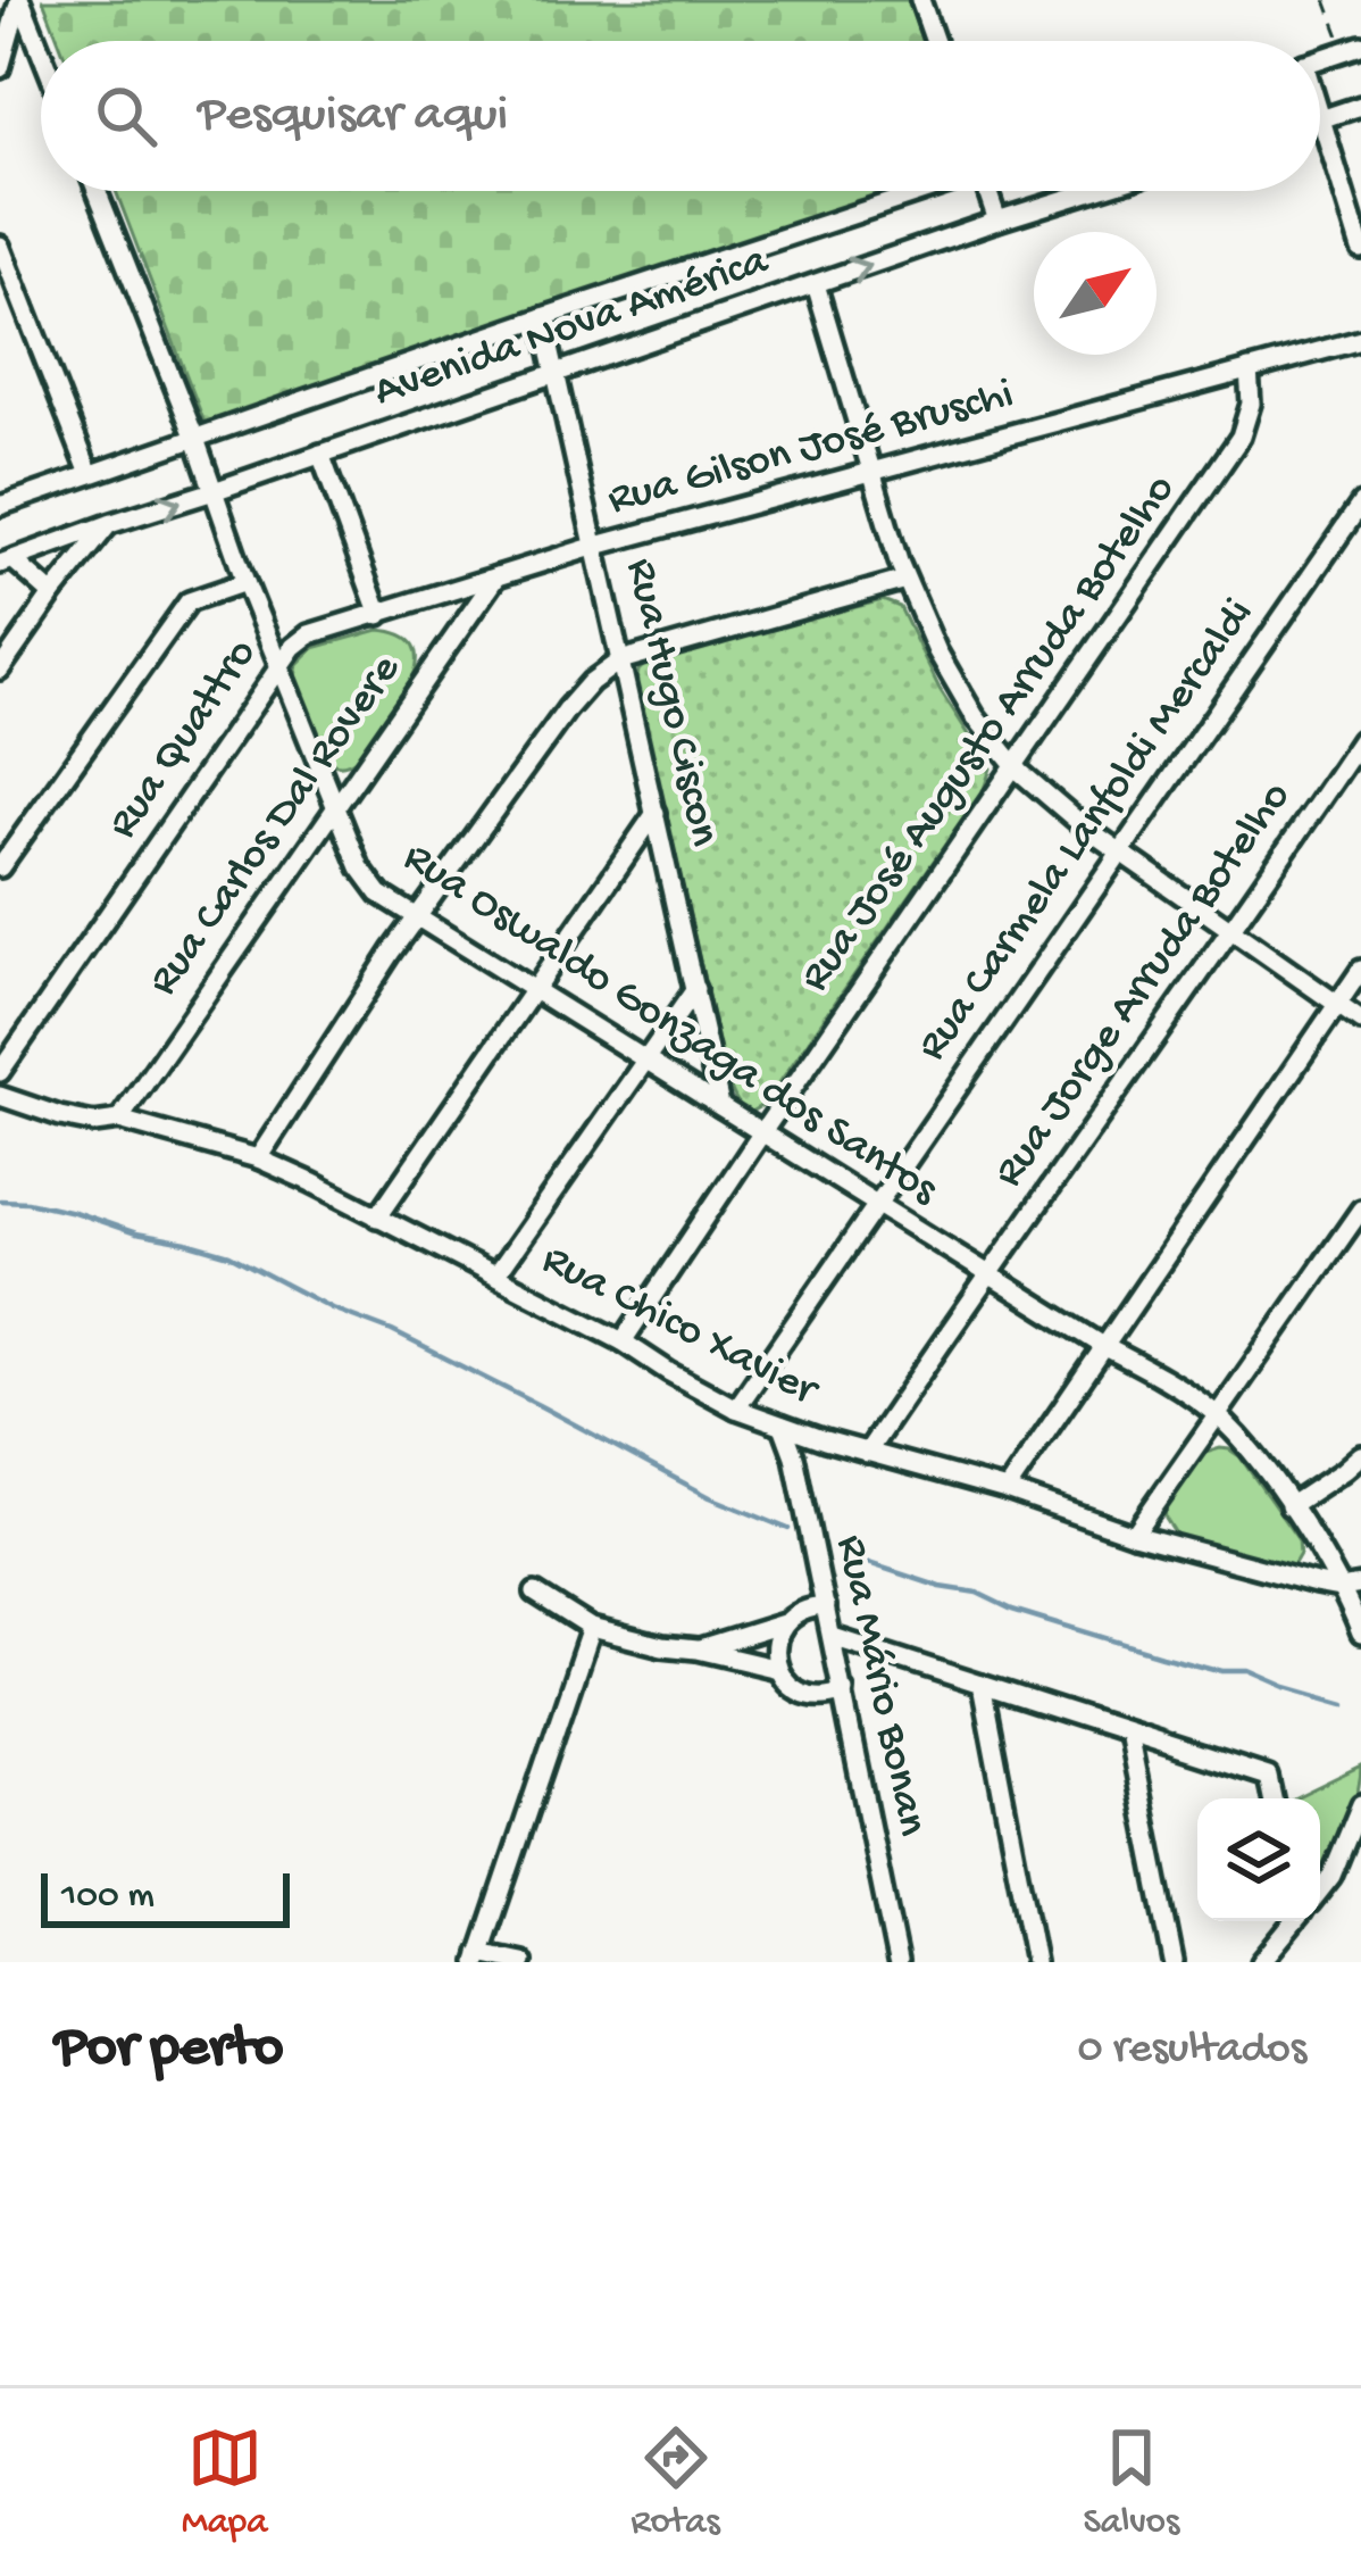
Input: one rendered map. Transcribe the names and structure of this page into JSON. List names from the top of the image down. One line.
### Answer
{"streets":{"street":["Avenida Nova América","Rua Gilson José Bruschi","Rua Hugo Ciscon","Rua José Augusto Arruda Botelho","Rua Quattro","Rua Carlos Dal Rovere","Rua Carmela Lanfoldi Mercaldi","Rua Jorge Arruda Botelho","Rua Oswaldo Gonzaga dos Santos","Rua Chico Xavier","Rua Mário Bonan"]},"crossings":[["Avenida Nova América","Rua Hugo Ciscon"],["Avenida Nova América","Rua Oswaldo Gonzaga dos Santos"],["Rua Gilson José Bruschi","Rua Hugo Ciscon"],["Rua Gilson José Bruschi","Rua José Augusto Arruda Botelho"],["Rua Gilson José Bruschi","Rua Quattro"],["Rua Hugo Ciscon","Rua Quattro"],["Rua Hugo Ciscon","Rua Oswaldo Gonzaga dos Santos"],["Rua José Augusto Arruda Botelho","Rua Oswaldo Gonzaga dos Santos"],["Rua José Augusto Arruda Botelho","Rua Chico Xavier"],["Rua Quattro","Rua Carlos Dal Rovere"],["Rua Quattro","Rua Oswaldo Gonzaga dos Santos"],["Rua Carlos Dal Rovere","Rua Oswaldo Gonzaga dos Santos"],["Rua Carlos Dal Rovere","Rua Chico Xavier"],["Rua Carmela Lanfoldi Mercaldi","Rua Oswaldo Gonzaga dos Santos"],["Rua Carmela Lanfoldi Mercaldi","Rua Chico Xavier"],["Rua Jorge Arruda Botelho","Rua Oswaldo Gonzaga dos Santos"],["Rua Jorge Arruda Botelho","Rua Chico Xavier"],["Rua Oswaldo Gonzaga dos Santos","Rua Chico Xavier"],["Rua Chico Xavier","Rua Mário Bonan"]],"scale_bar":"100 m","north":"top right","page":{"search":"Pesquisar aqui","scale":"100 m","heading":["Por perto","0 resultados"],"nav":["Mapa","Rotas","Salvos"]}}
